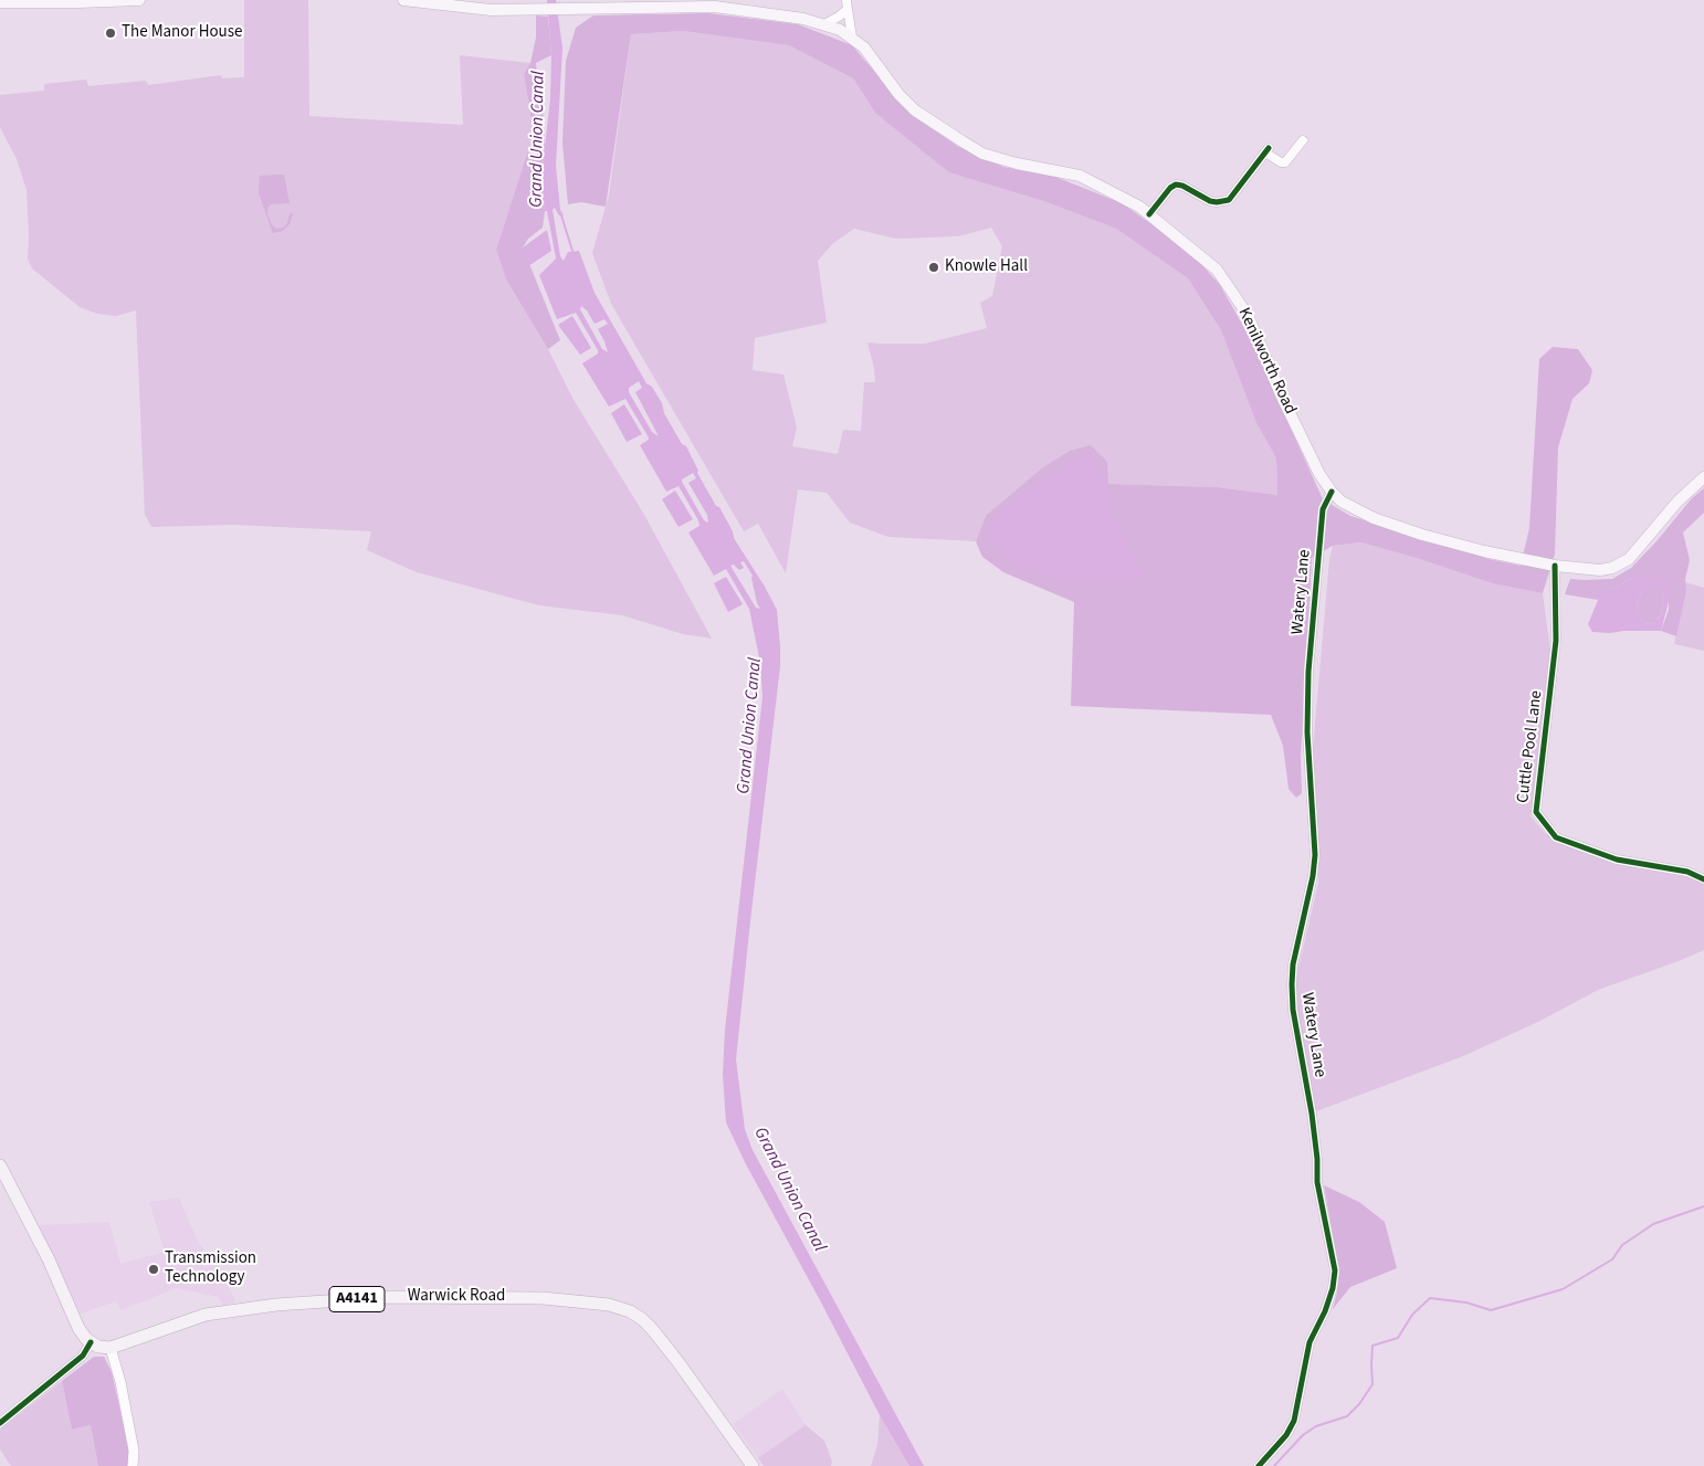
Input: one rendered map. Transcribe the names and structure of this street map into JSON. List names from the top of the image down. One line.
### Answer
{"streets":{"main road":["Kenilworth Road","Warwick Road","A4141"],"street":["Watery Lane","Cuttle Pool Lane"]},"crossings":[["Kenilworth Road","Watery Lane"],["Kenilworth Road","Cuttle Pool Lane"]],"water":["Grand Union Canal"],"places":["The Manor House","Knowle Hall","Transmission Technology"]}
